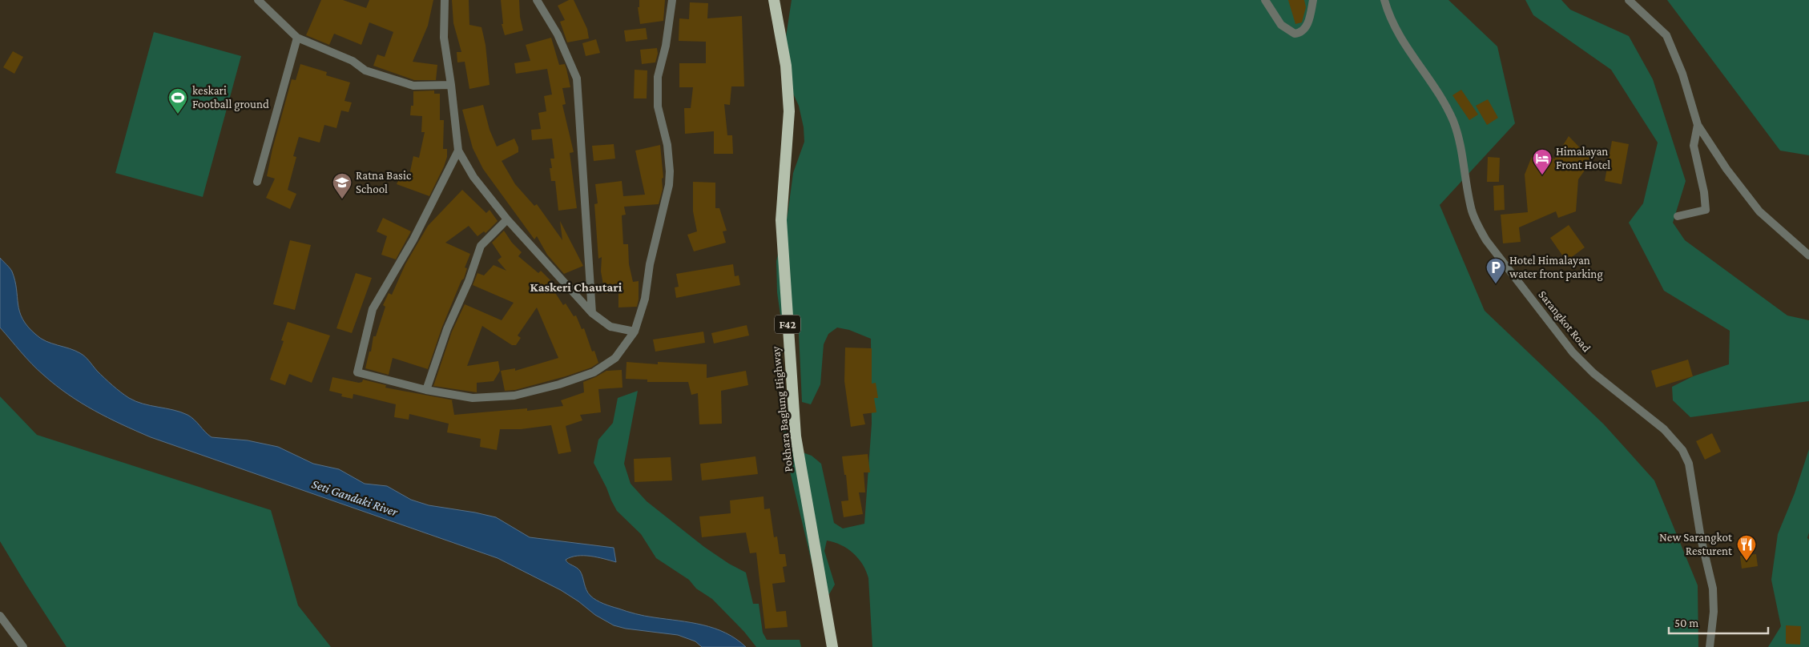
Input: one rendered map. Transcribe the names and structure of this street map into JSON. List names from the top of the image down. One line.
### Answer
{"streets":{"highway":["F42","Pokhara Baglung Highway"],"street":["Sarangkot Road"]},"districts":["Kaskeri Chautari"],"water":["Seti Gandaki River"],"places":{"sports":["keskari Football ground"],"hotel":["Himalayan Front Hotel"],"school or university":["Ratna Basic School"],"parking":["Hotel Himalayan water front parking"],"restaurant":["New Sarangkot Resturent"]},"scale_bar":"50 m"}
